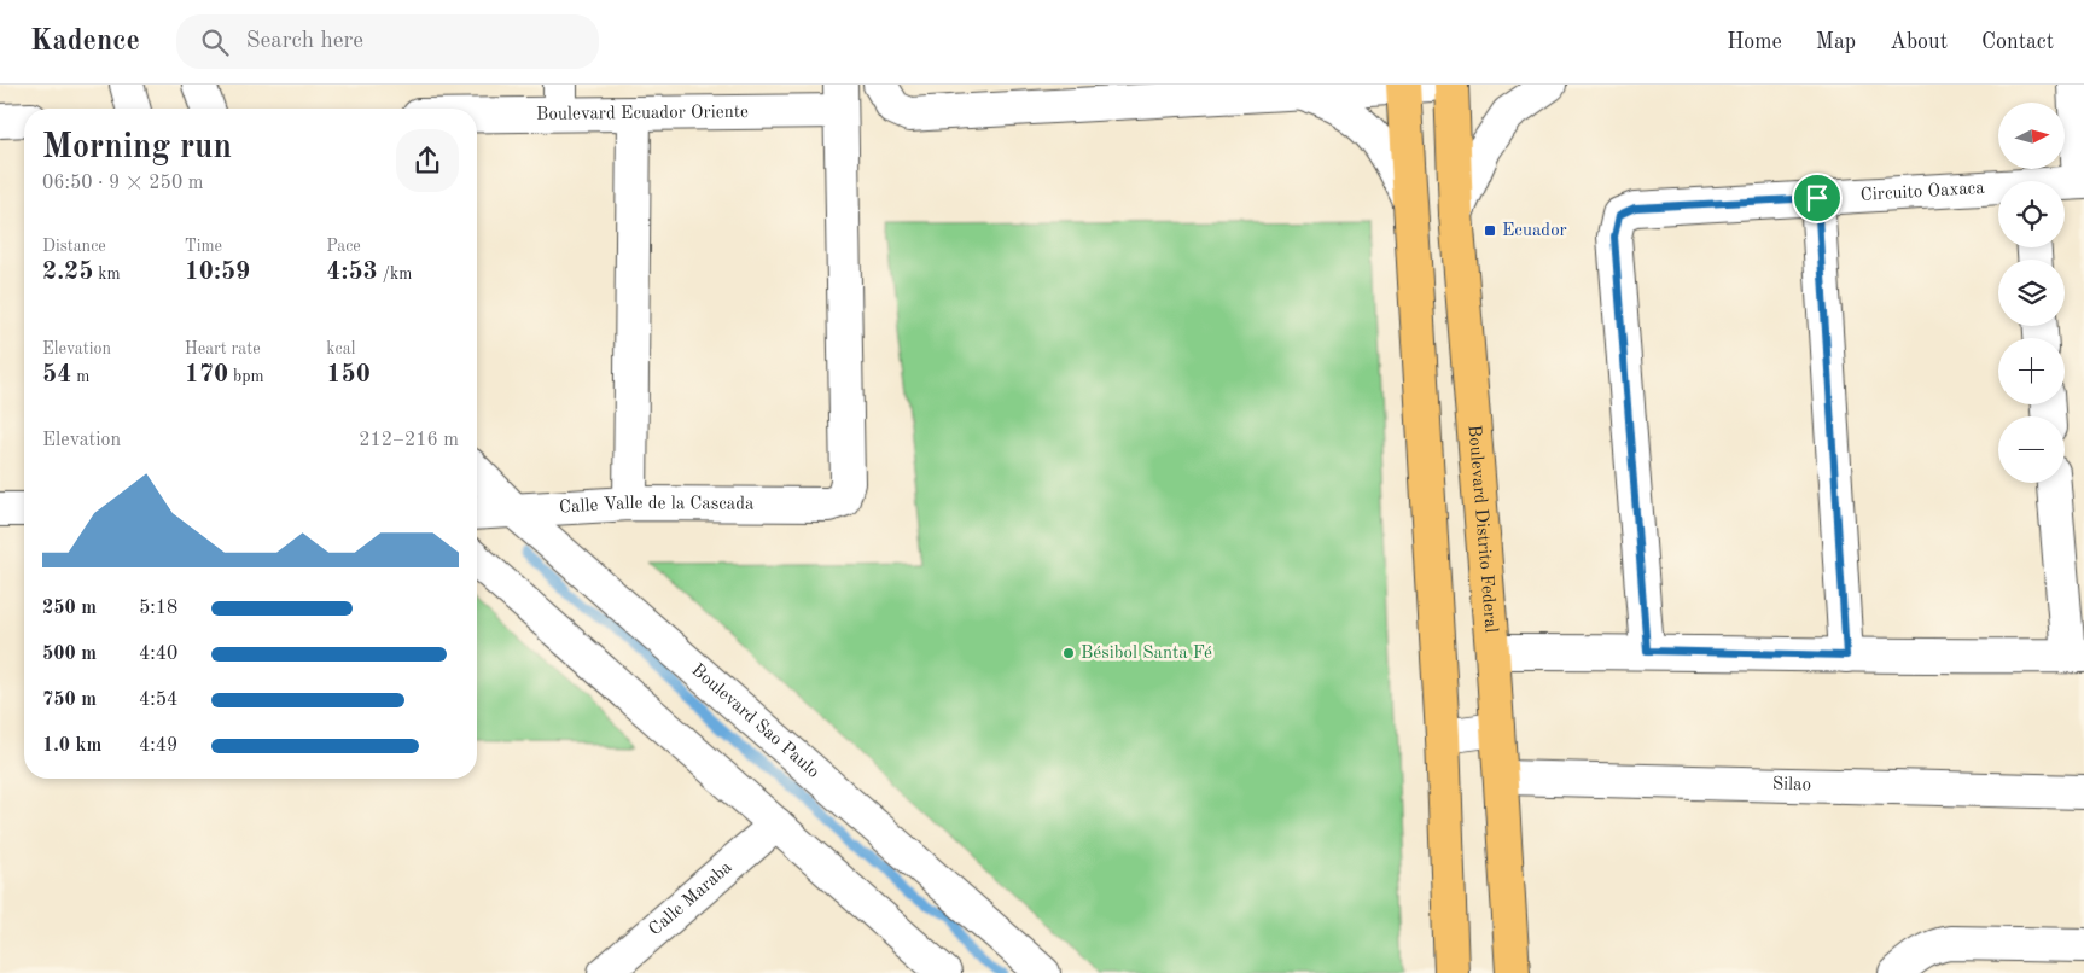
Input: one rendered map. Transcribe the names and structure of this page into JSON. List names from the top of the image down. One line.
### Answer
{"streets":{"main road":["Boulevard Distrito Federal"],"street":["Boulevard Ecuador Oriente","Circuito Oaxaca","Calle Valle de la Cascada","Boulevard Sao Paulo","Silao","Calle Maraba"]},"crossings":[["Boulevard Ecuador Oriente","Calle Valle de la Cascada"],["Calle Valle de la Cascada","Boulevard Sao Paulo"],["Boulevard Distrito Federal","Silao"]],"places":{"transit":["Ecuador"],"other":["Bésibol Santa Fé"]},"north":"right","page":{"header":"Kadence","search":"Search here","nav":["Home","Map","About","Contact"],"map_buttons":["+","−"],"heading":["Morning run","06:50 · 9 × 250 m"],"stats":[["Distance","2.25 km"],["Time","10:59"],["Pace","4:53 /km"],["Elevation","54 m"],["Heart rate","170 bpm"],["kcal","150"]],"chart":["Elevation","212–216 m"],"list":[{"name":"250 m","note":"5:18"},{"name":"500 m","note":"4:40"},{"name":"750 m","note":"4:54"},{"name":"1.0 km","note":"4:49"}]}}
